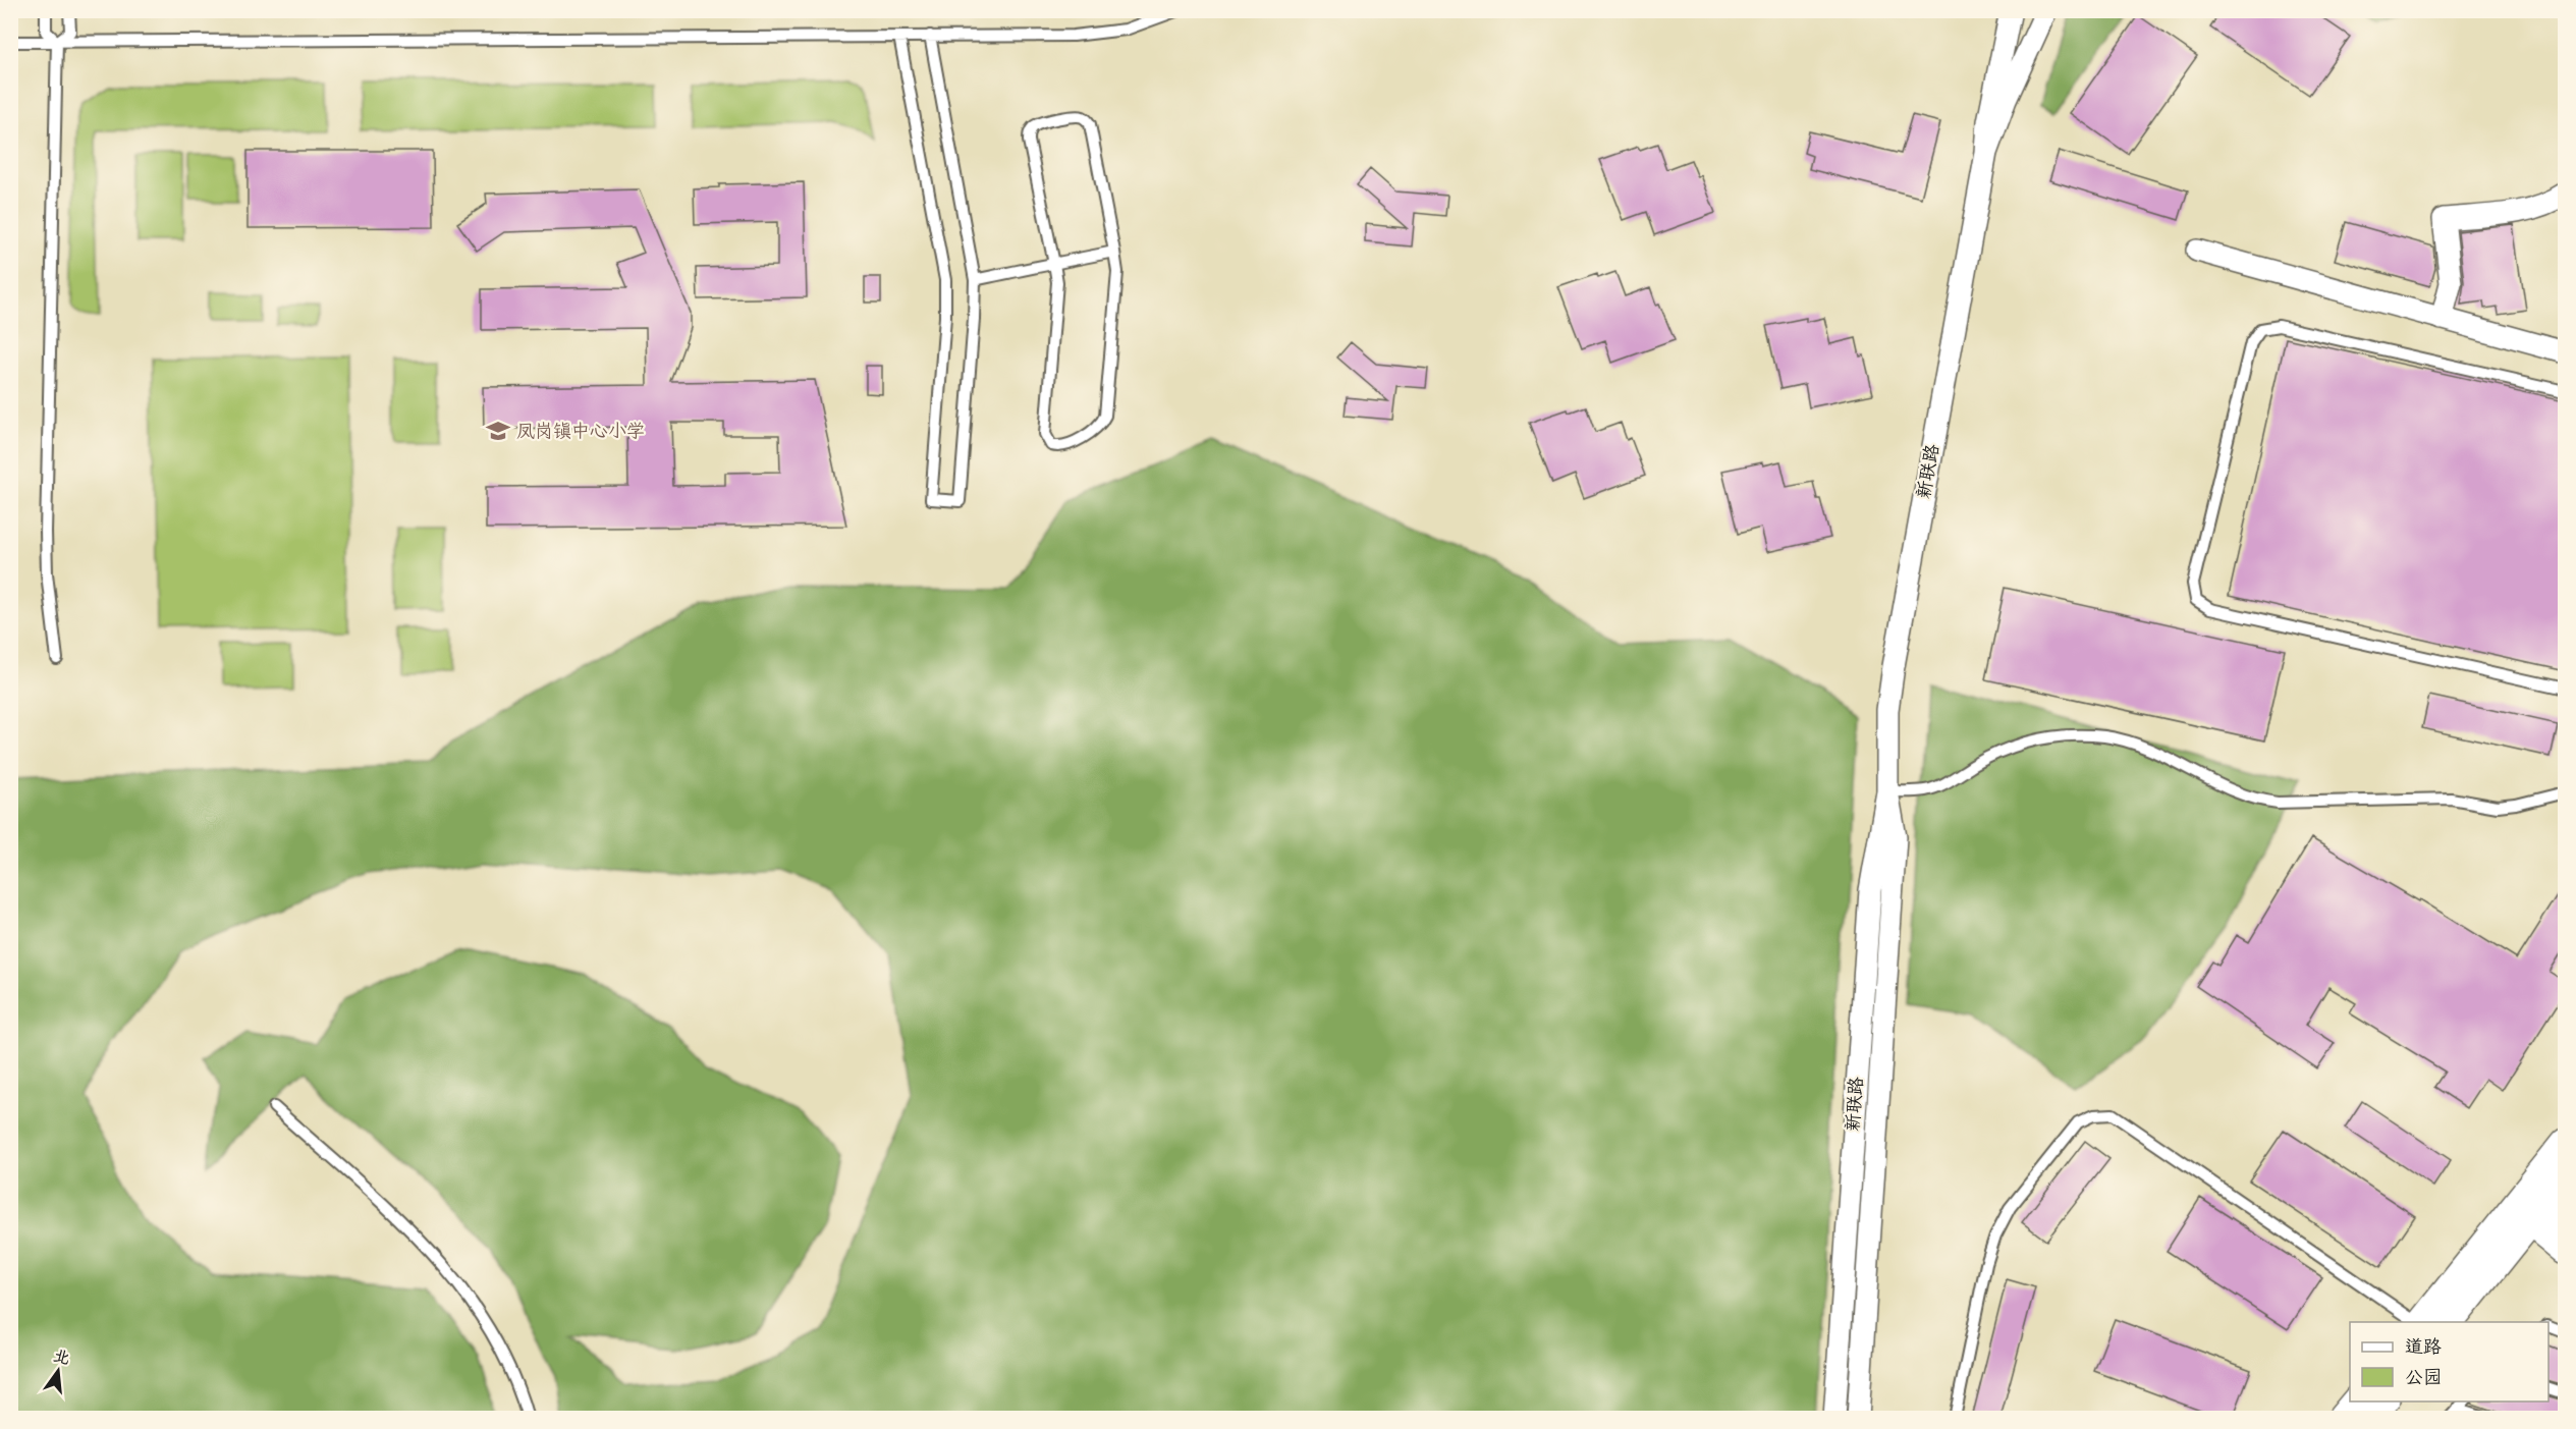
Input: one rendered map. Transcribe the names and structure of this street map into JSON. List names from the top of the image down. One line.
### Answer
{"streets":{"street":["新联路"]},"places":{"school or university":["凤岗镇中心小学"]},"legend":["道路","公园"],"north":"top"}
